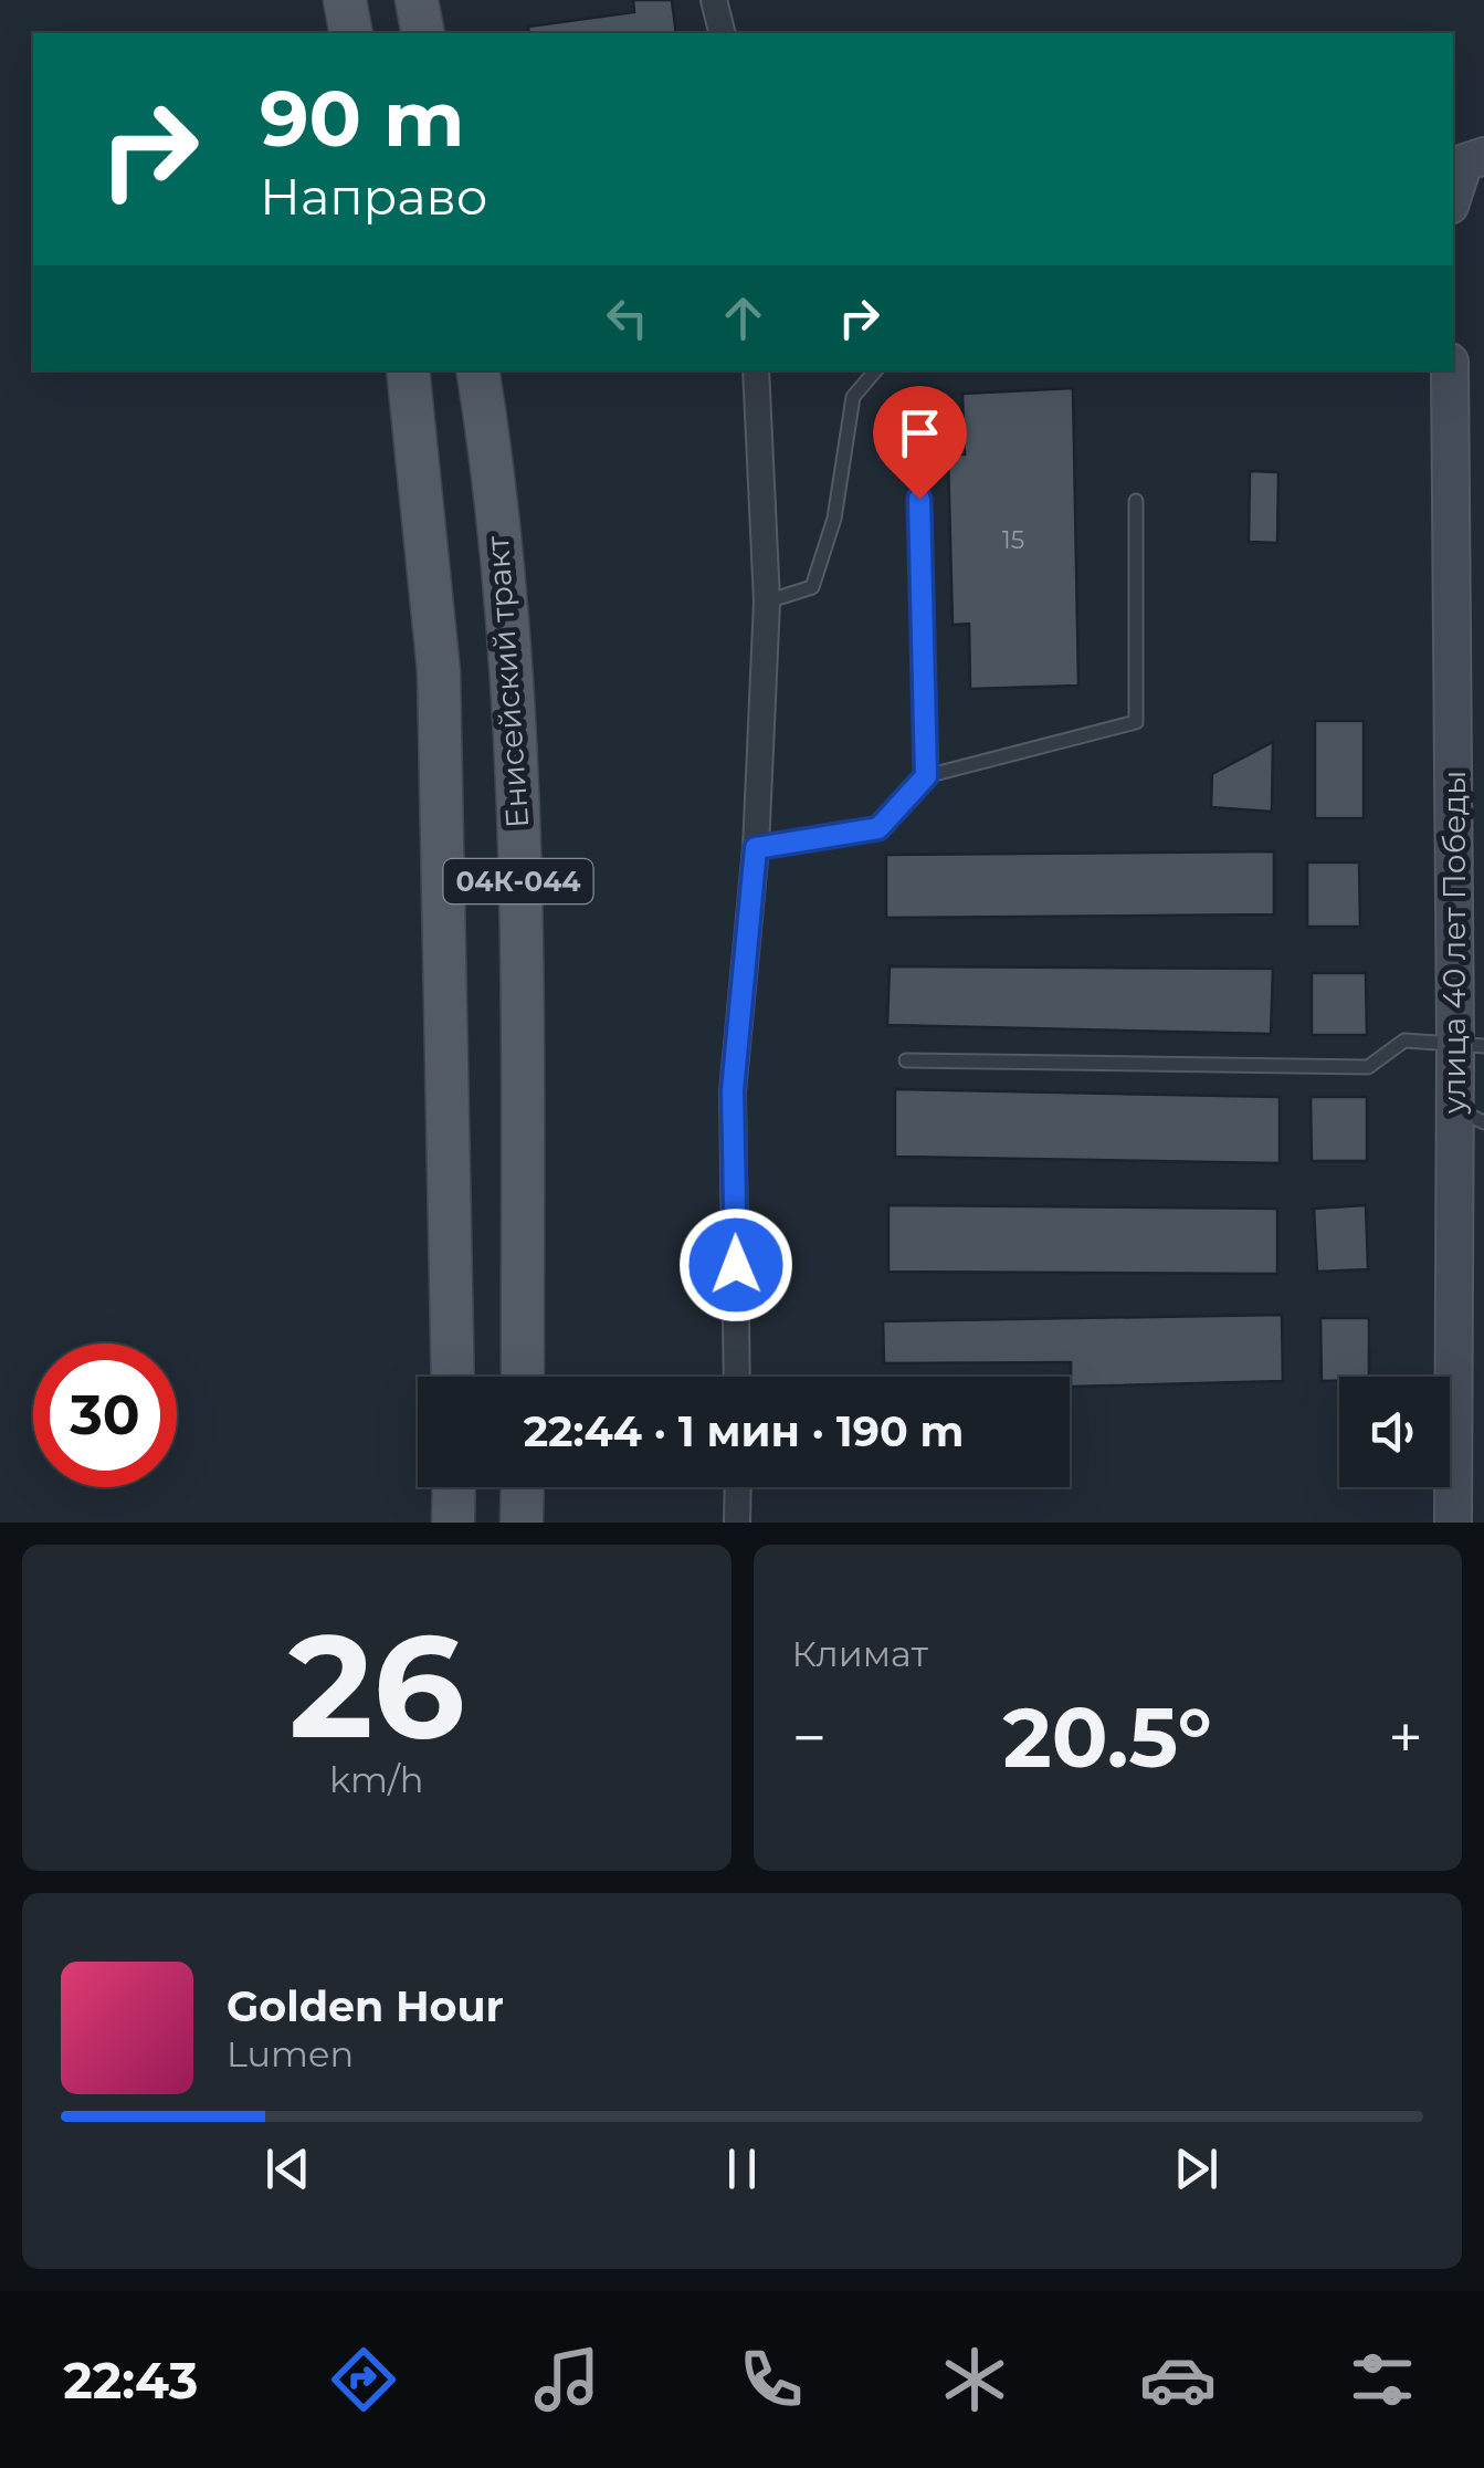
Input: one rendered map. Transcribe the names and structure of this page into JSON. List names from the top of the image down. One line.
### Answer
{"streets":{"main road":["Енисейский тракт","04К-044"],"street":["улица 40 лет Победы"]},"house_numbers":["15"],"page":{"turn":["90 m","Направо"],"limit":"30","trip":"22:44 · 1 мин · 190 m","tile":[["26","km/h"],"Климат"],"heat":["−","20.5°","+"],"song":["Golden Hour","Lumen"],"tabs":"22:43"}}
